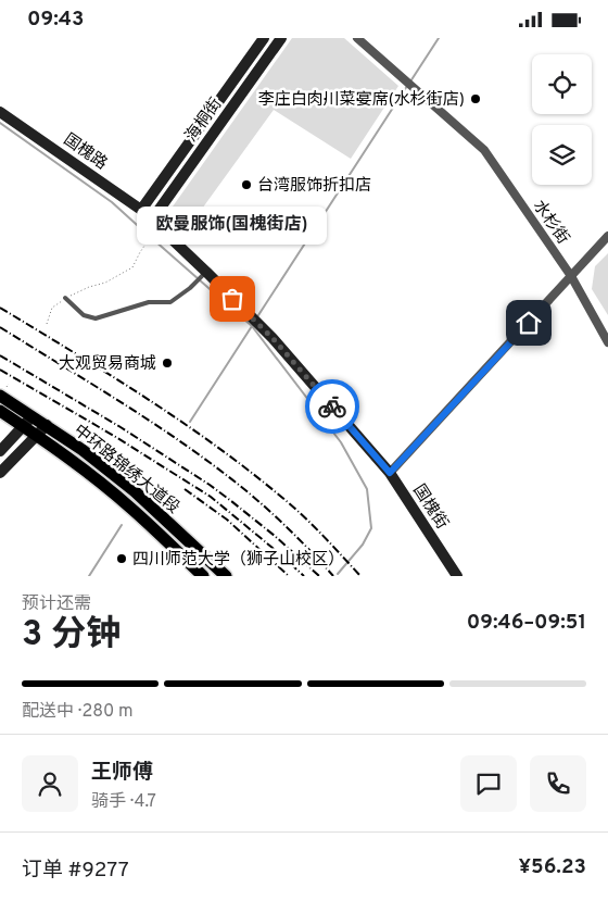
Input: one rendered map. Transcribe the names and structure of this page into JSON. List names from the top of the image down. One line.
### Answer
{"streets":{"main road":["中环路锦绣大道段"],"street":["海桐街","国槐路","水杉街","国槐街"]},"crossings":[["海桐街","国槐路"],["海桐街","国槐街"],["国槐路","国槐街"]],"places":["李庄白肉·川菜·宴席(水杉街店)","台湾服饰折扣店","欧曼服饰(国槐街店)","大观贸易商城","四川师范大学（狮子山校区）"],"page":{"status":"09:43","bubble":"欧曼服饰(国槐街店)","heading":["3 分钟","预计还需","09:46–09:51"],"panel":["王师傅","骑手 · 4.7","订单 #9277","¥56.23"],"bar":"配送中 · 280 m"}}
